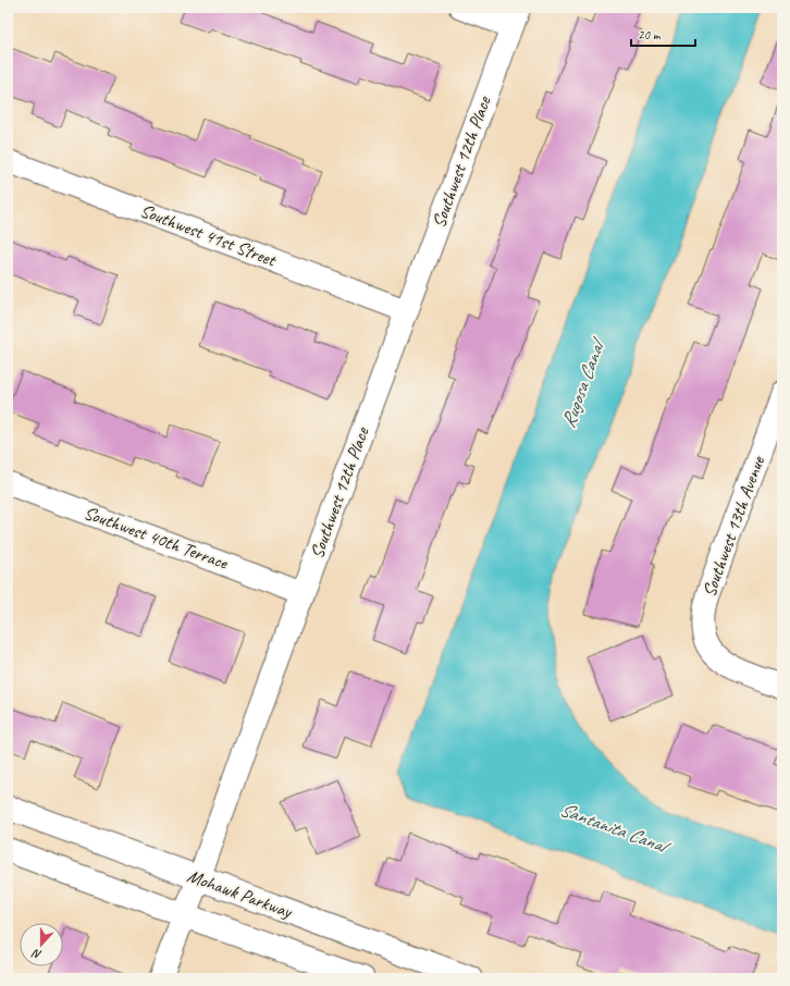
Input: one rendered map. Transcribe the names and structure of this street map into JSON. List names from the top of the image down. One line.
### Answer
{"streets":{"street":["Southwest 12th Place","Southwest 41st Street","Southwest 13th Avenue","Southwest 40th Terrace","Mohawk Parkway"]},"crossings":[["Southwest 12th Place","Southwest 41st Street"],["Southwest 12th Place","Southwest 40th Terrace"],["Southwest 12th Place","Mohawk Parkway"]],"water":["Rugosa Canal","Santanita Canal"],"scale_bar":"20 m","north":"bottom"}
